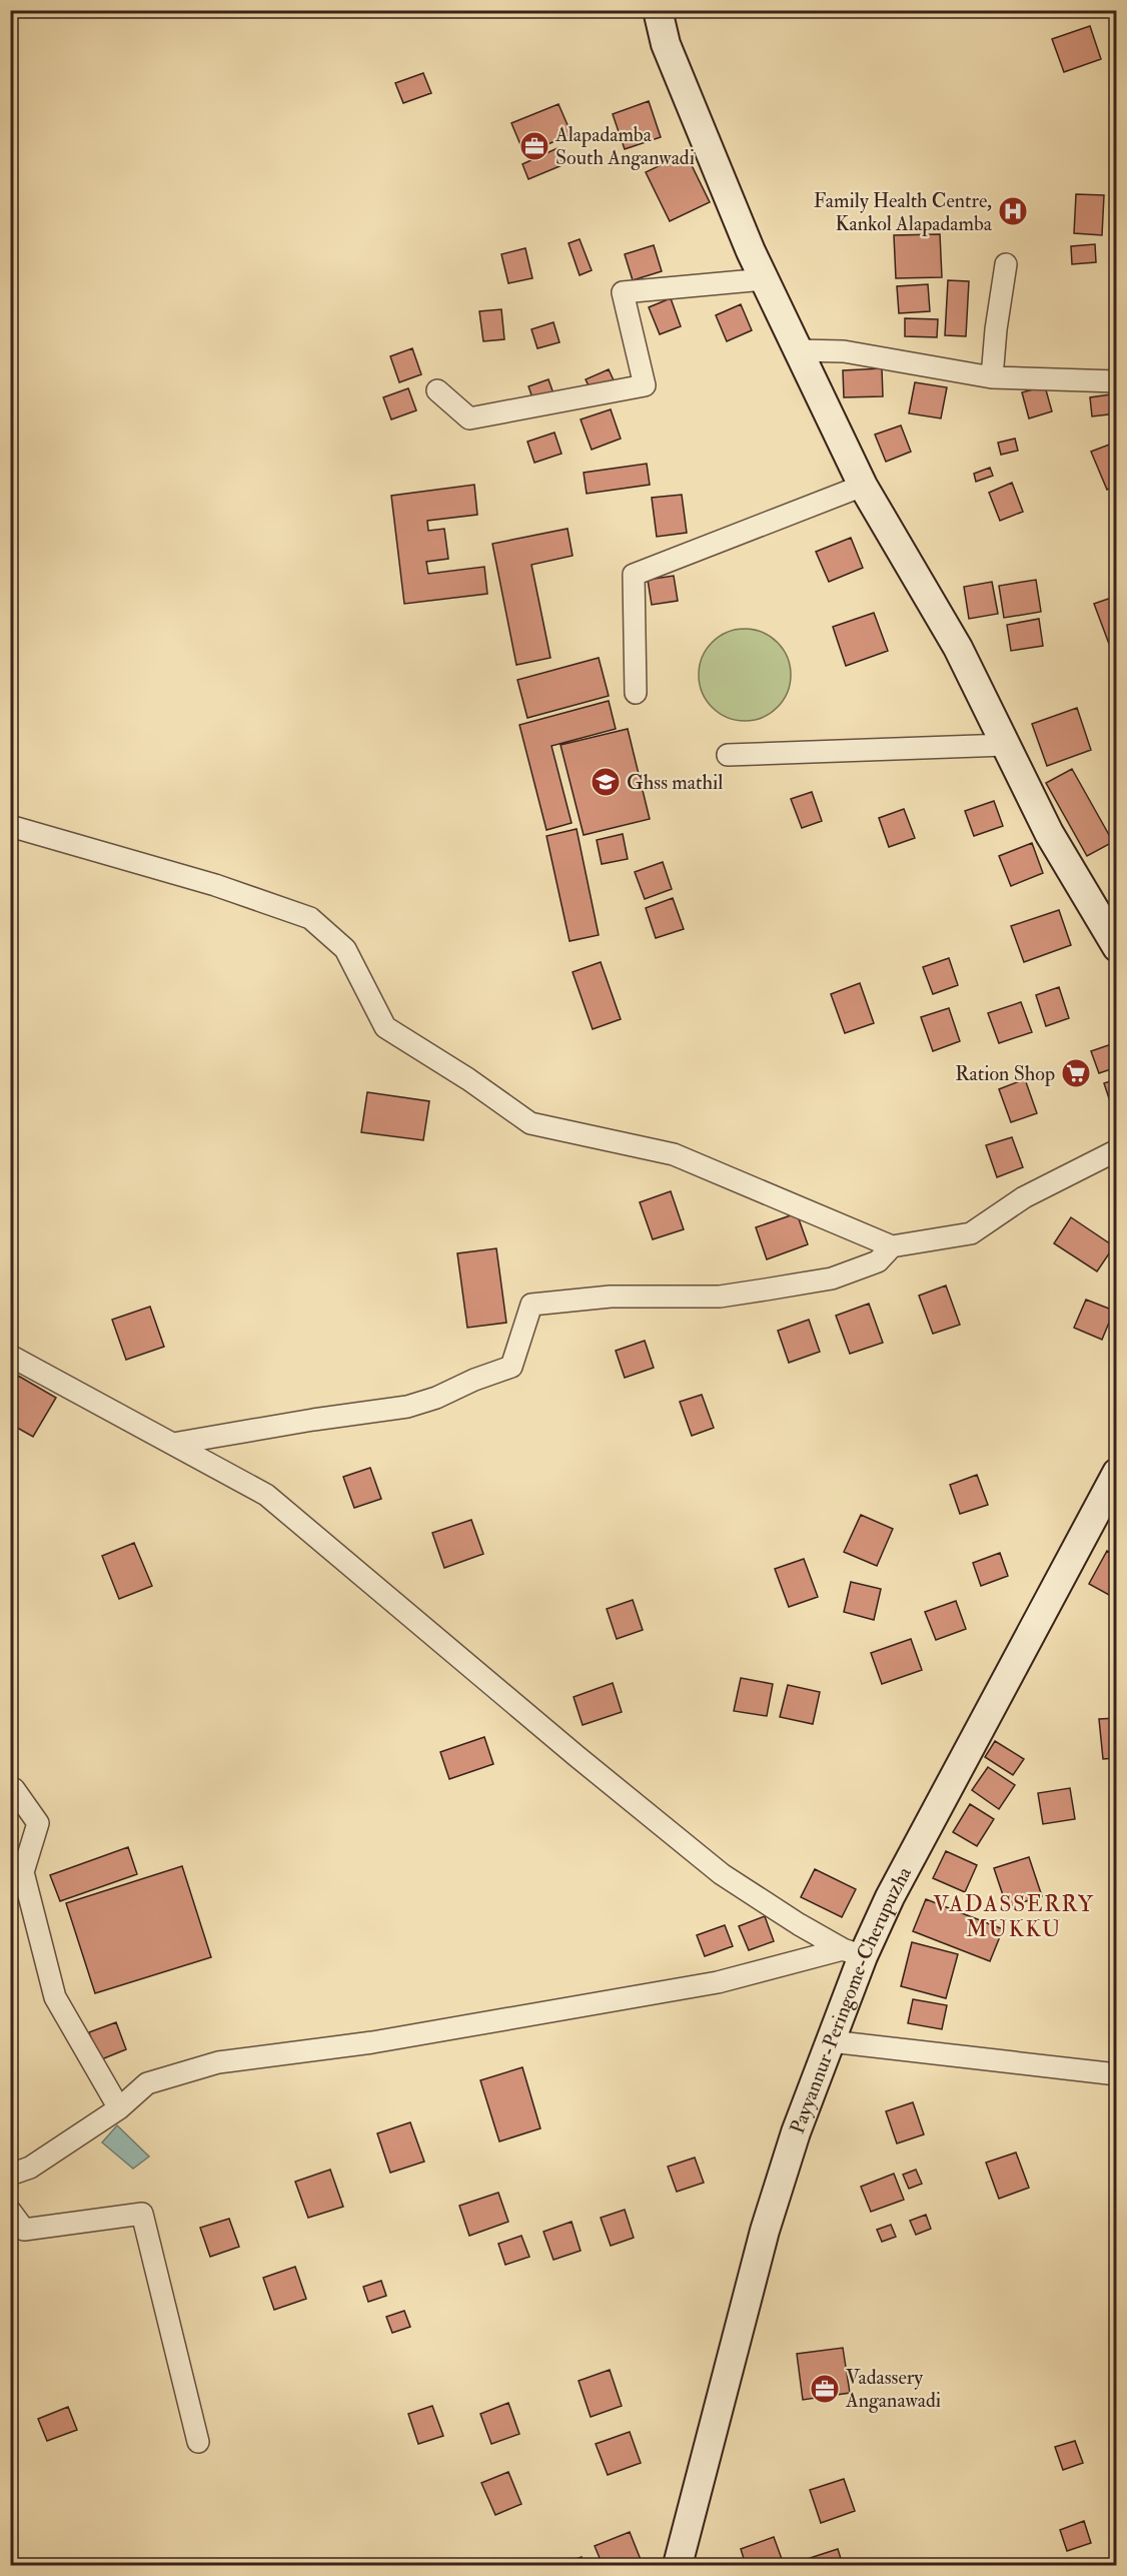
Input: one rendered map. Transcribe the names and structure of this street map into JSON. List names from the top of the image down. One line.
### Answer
{"streets":{"main road":["Payyannur-Peringome-Cherupuzha"]},"districts":["VADASSERRY MUKKU"],"places":{"office":["Alapadamba South Anganwadi","Vadassery Anganawadi"],"hospital":["Family Health Centre, Kankol Alapadamba"],"school or university":["Ghss mathil"],"supermarket":["Ration Shop"]}}
